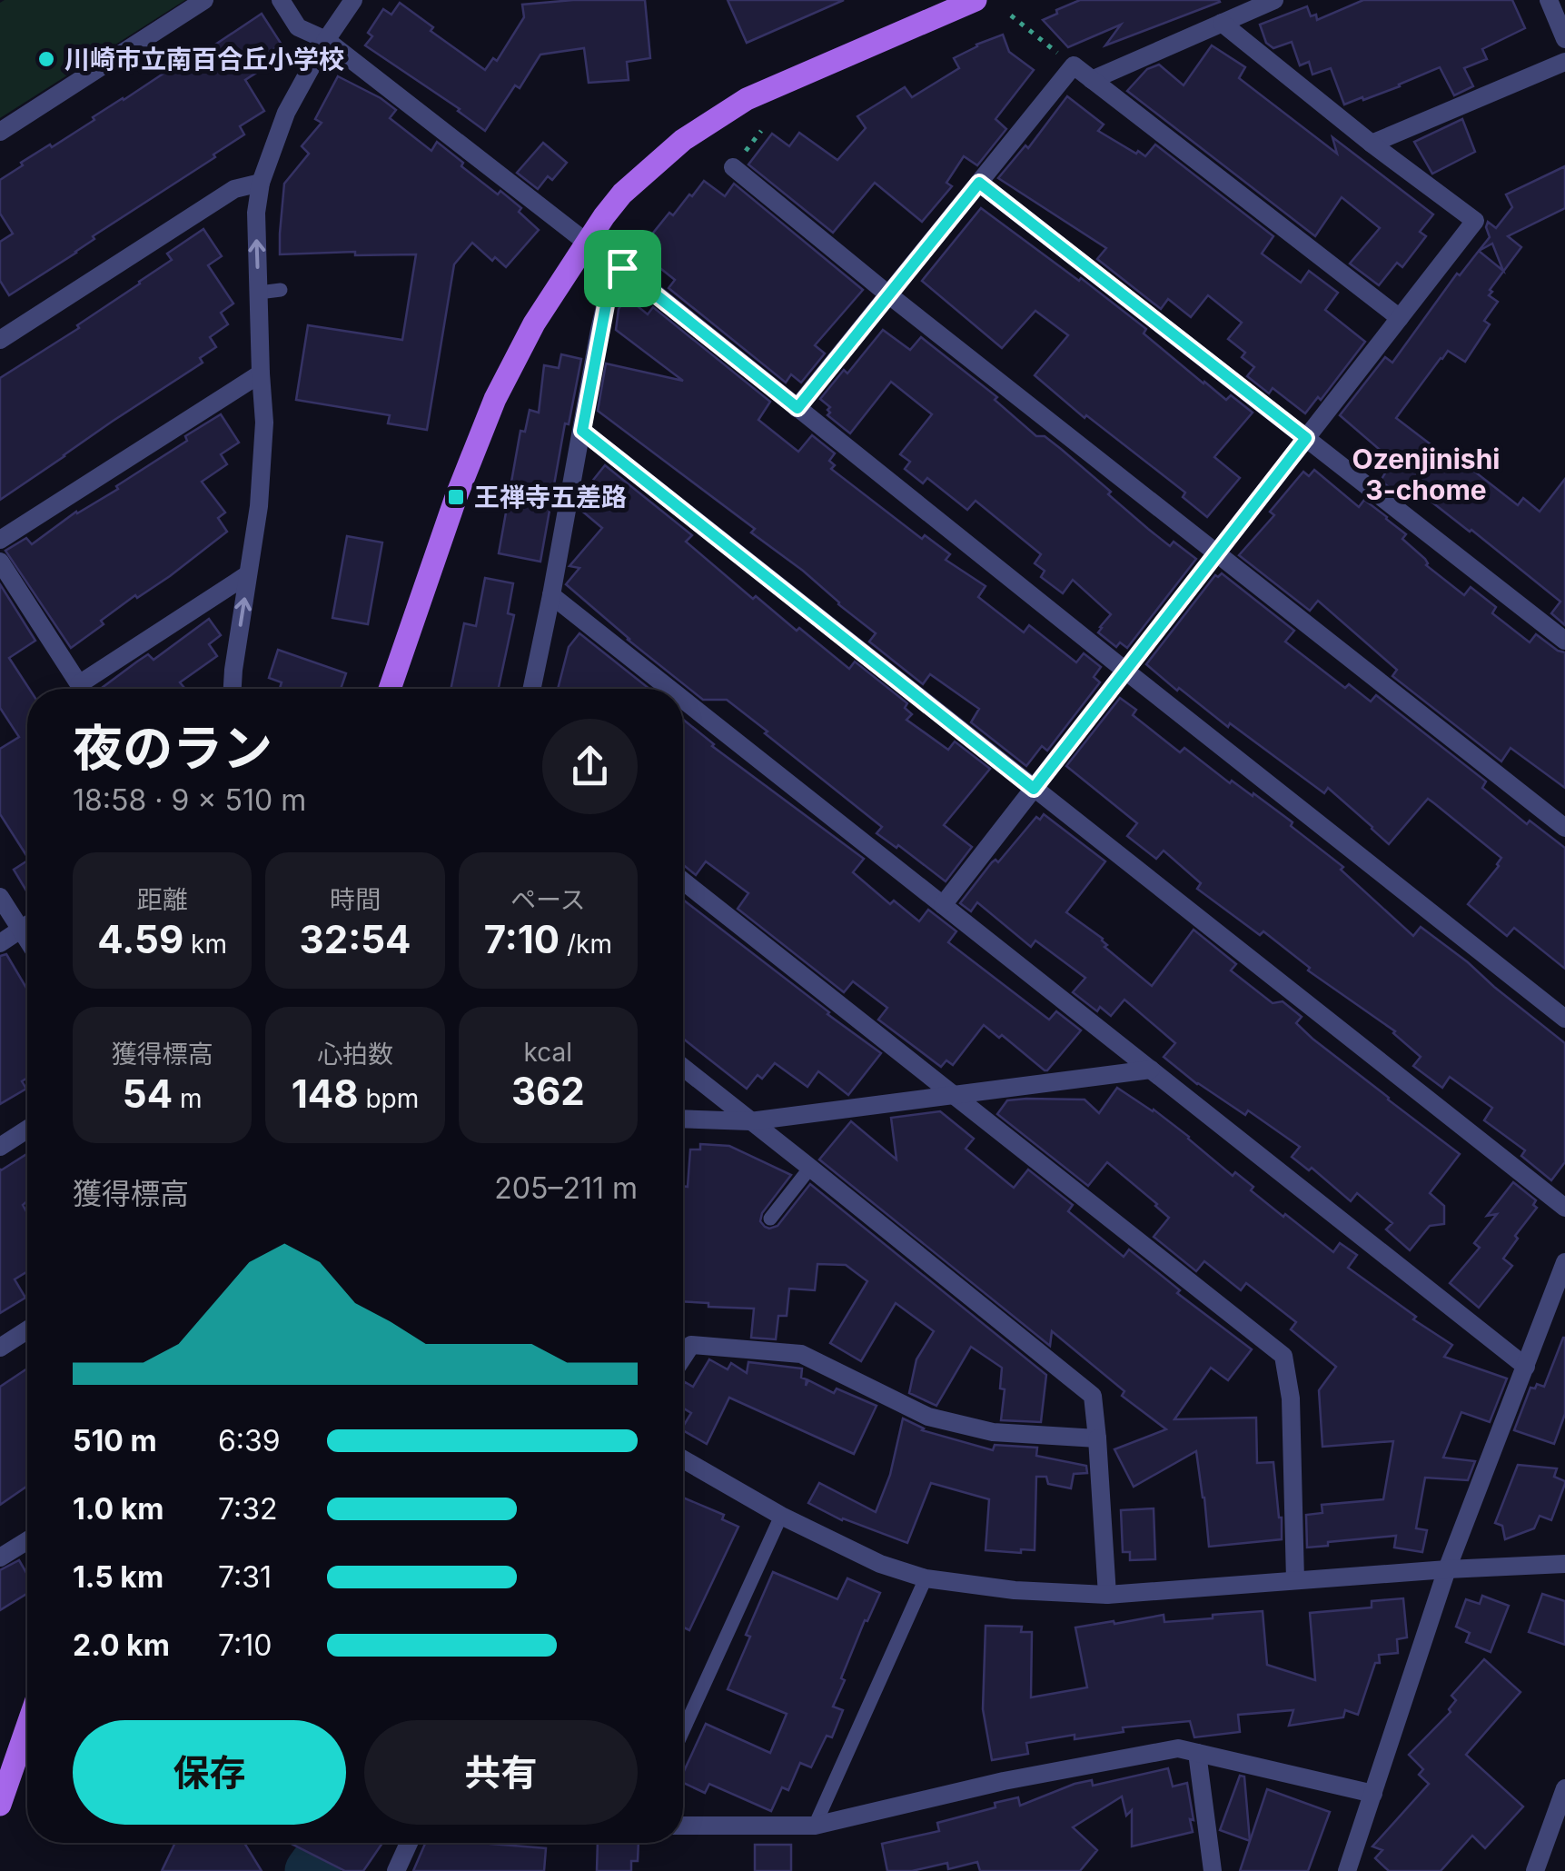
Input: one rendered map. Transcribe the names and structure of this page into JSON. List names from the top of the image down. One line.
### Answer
{"districts":["Ozenjinishi 3-chome"],"places":{"other":["川崎市立南百合丘小学校"],"transit":["王禅寺五差路"]},"page":{"heading":["夜のラン","18:58 · 9 × 510 m"],"stats":[["距離","4.59 km"],["時間","32:54"],["ペース","7:10 /km"],["獲得標高","54 m"],["心拍数","148 bpm"],["kcal","362"]],"chart":["獲得標高","205–211 m"],"list":[{"name":"510 m","note":"6:39"},{"name":"1.0 km","note":"7:32"},{"name":"1.5 km","note":"7:31"},{"name":"2.0 km","note":"7:10"}],"buttons":["保存","共有"]}}
